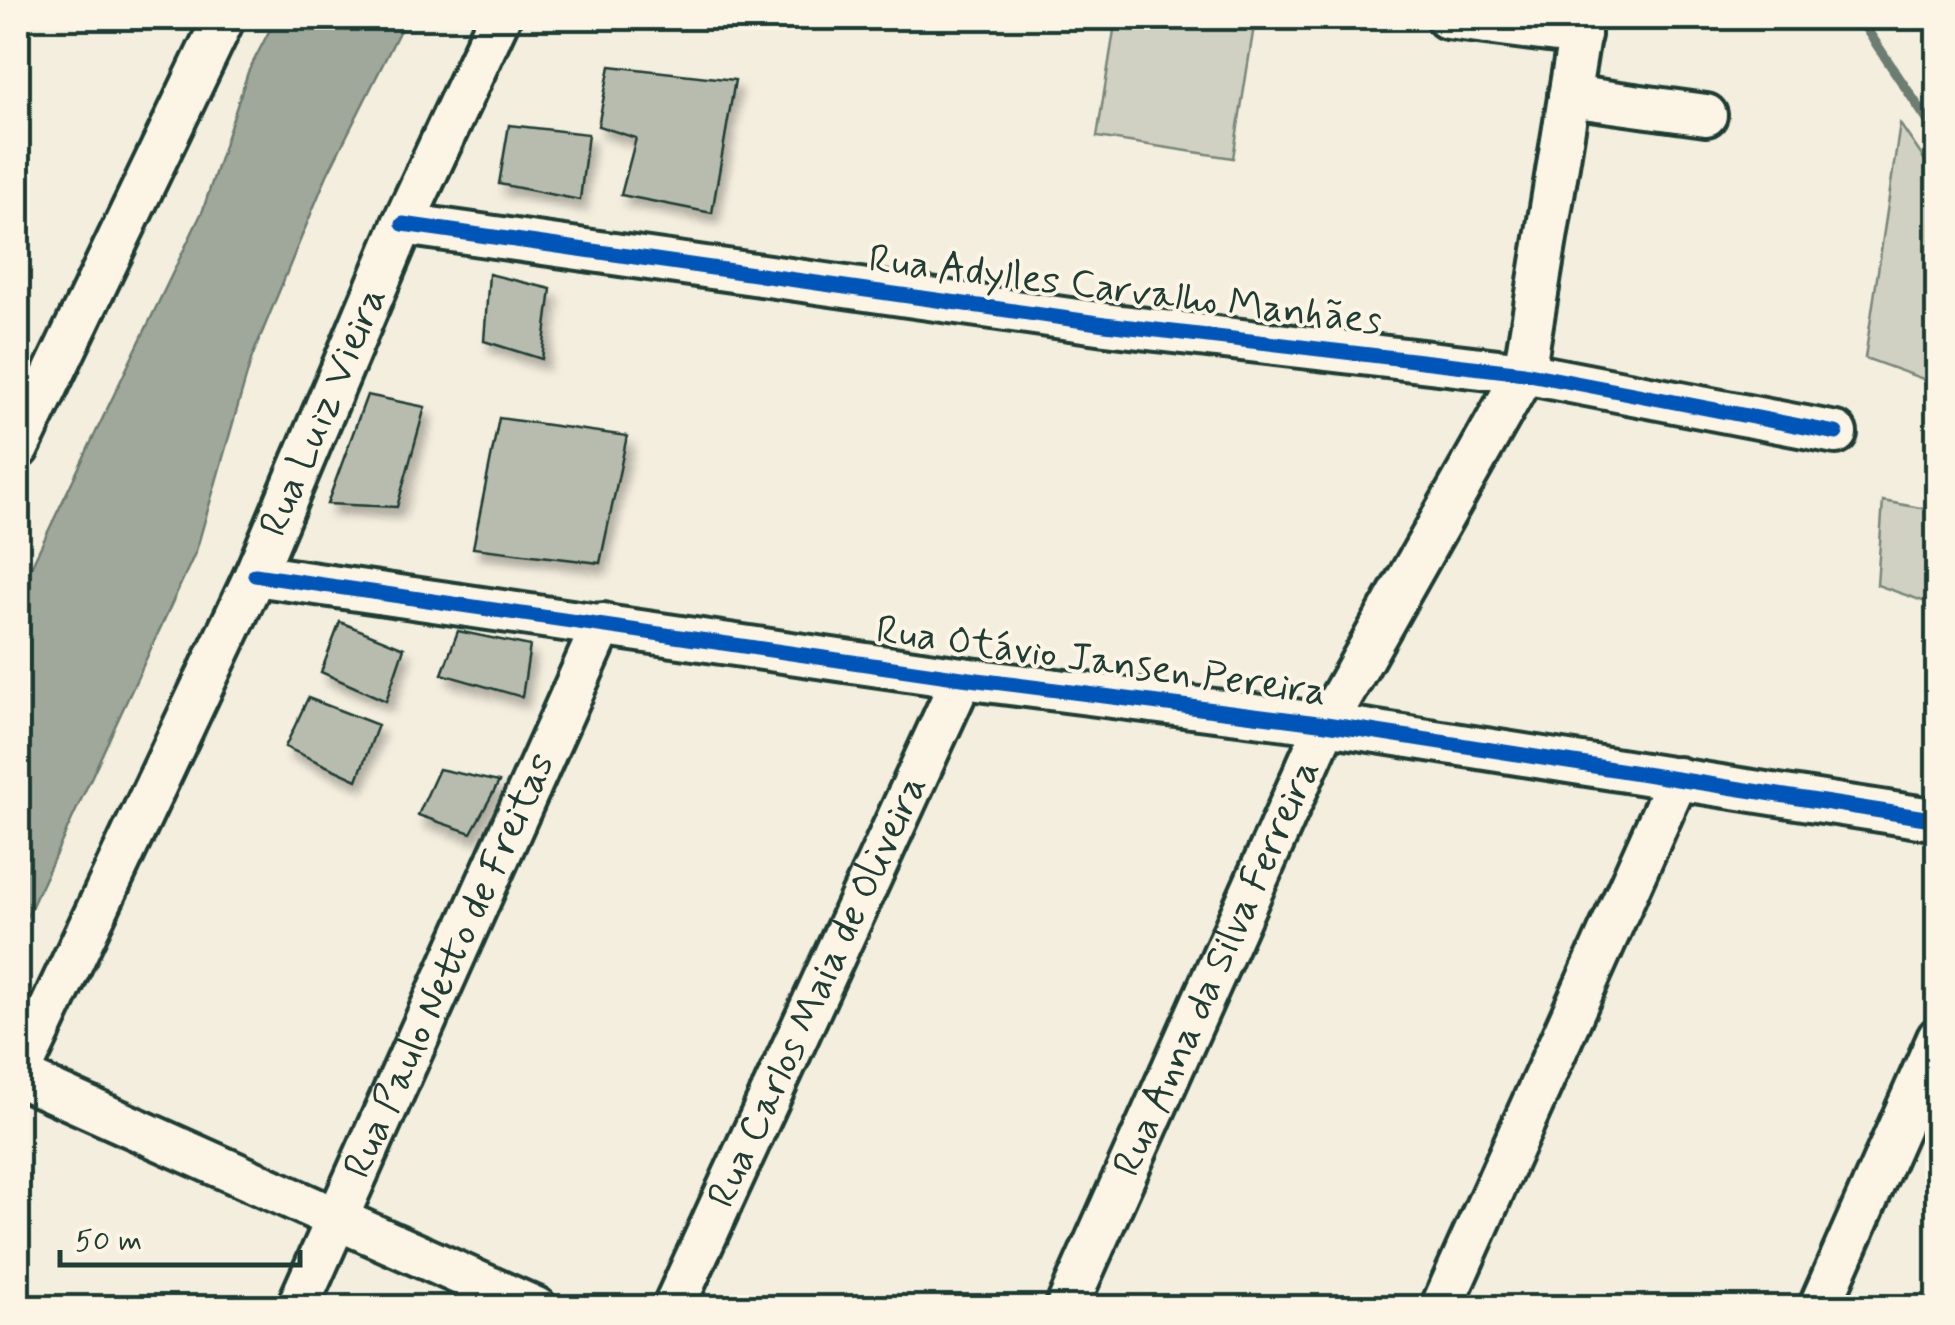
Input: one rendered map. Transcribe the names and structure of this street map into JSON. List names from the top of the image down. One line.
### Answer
{"streets":{"street":["Rua Adylles Carvalho Manhães","Rua Luiz Vieira","Rua Otávio Jansen Pereira","Rua Paulo Netto de Freitas","Rua Anna da Silva Ferreira","Rua Carlos Maia de Oliveira"]},"crossings":[["Rua Adylles Carvalho Manhães","Rua Luiz Vieira"],["Rua Adylles Carvalho Manhães","Rua Anna da Silva Ferreira"],["Rua Luiz Vieira","Rua Otávio Jansen Pereira"],["Rua Otávio Jansen Pereira","Rua Paulo Netto de Freitas"],["Rua Otávio Jansen Pereira","Rua Anna da Silva Ferreira"],["Rua Otávio Jansen Pereira","Rua Carlos Maia de Oliveira"]],"scale_bar":"50 m"}
